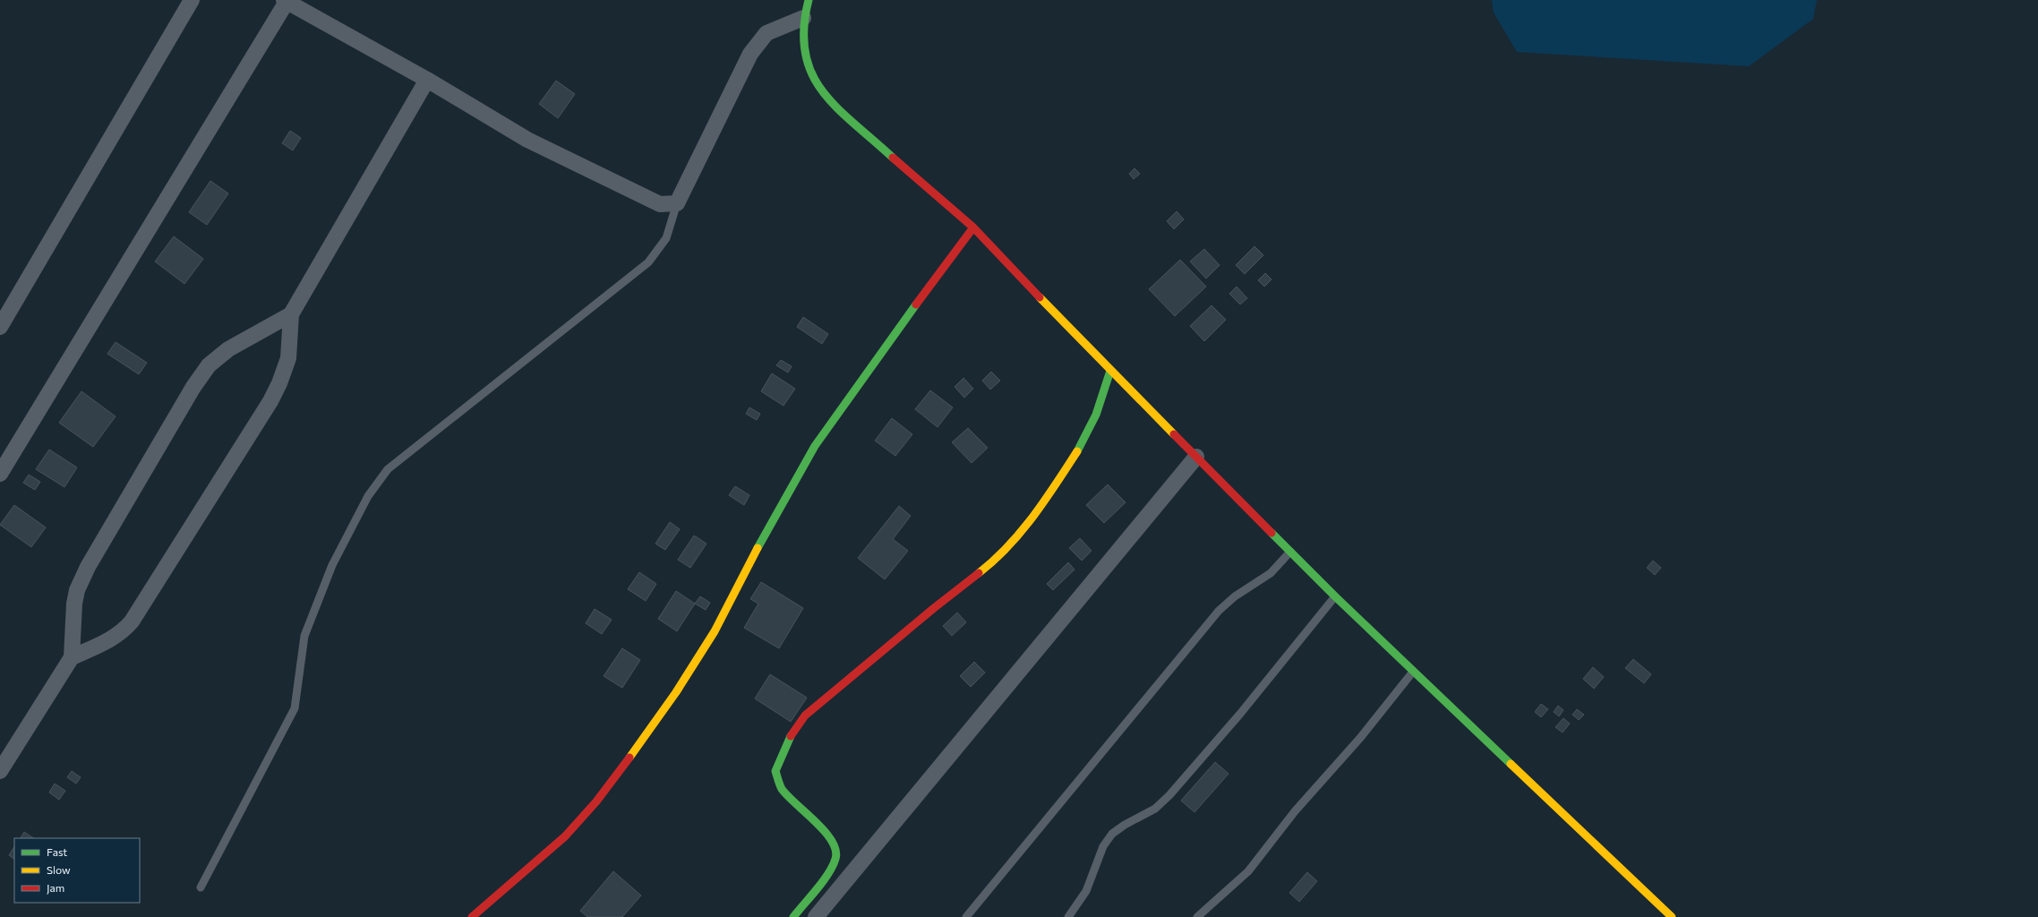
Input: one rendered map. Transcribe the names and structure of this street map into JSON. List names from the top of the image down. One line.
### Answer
{"legend":["Fast","Slow","Jam"]}
